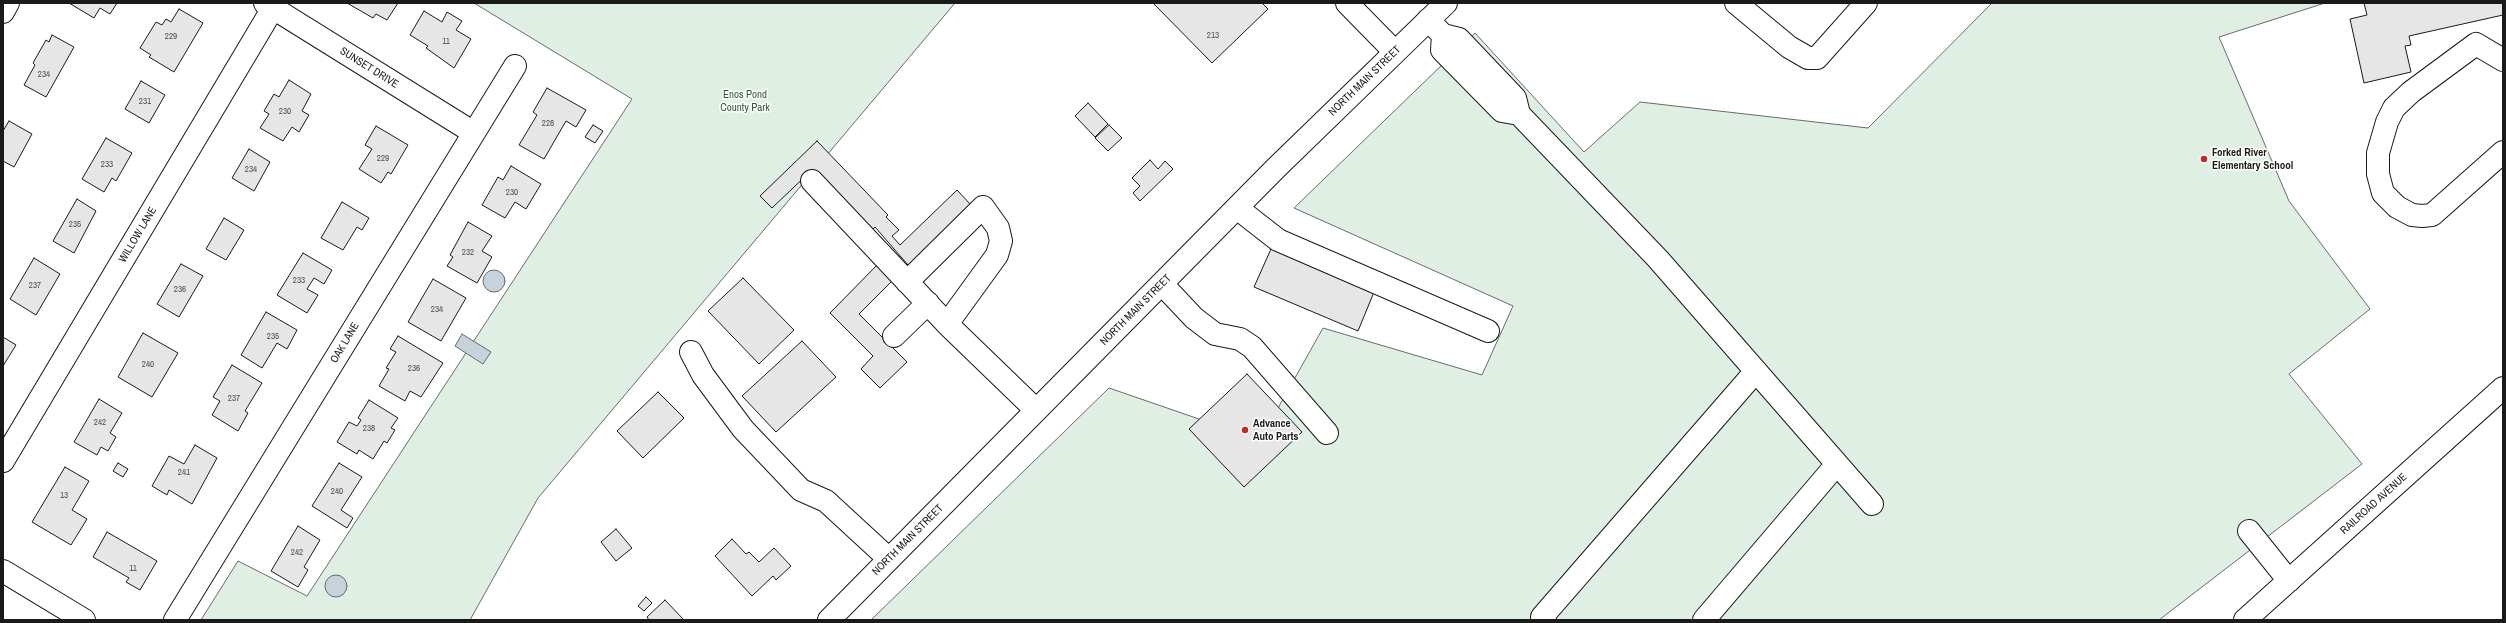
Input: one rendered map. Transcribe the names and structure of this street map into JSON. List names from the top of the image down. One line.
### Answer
{"streets":{"main road":["SUNSET DRIVE","NORTH MAIN STREET","WILLOW LANE","OAK LANE","RAILROAD AVENUE"]},"crossings":[["SUNSET DRIVE","WILLOW LANE"],["SUNSET DRIVE","OAK LANE"]],"parks":["Enos Pond County Park"],"places":["Forked River Elementary School","Advance Auto Parts"],"house_numbers":["213","229","11","234","231","230","228","229","233","234","230","235","232","233","237","236","234","235","240","236","237","242","238","241","240","13","242","11"]}
